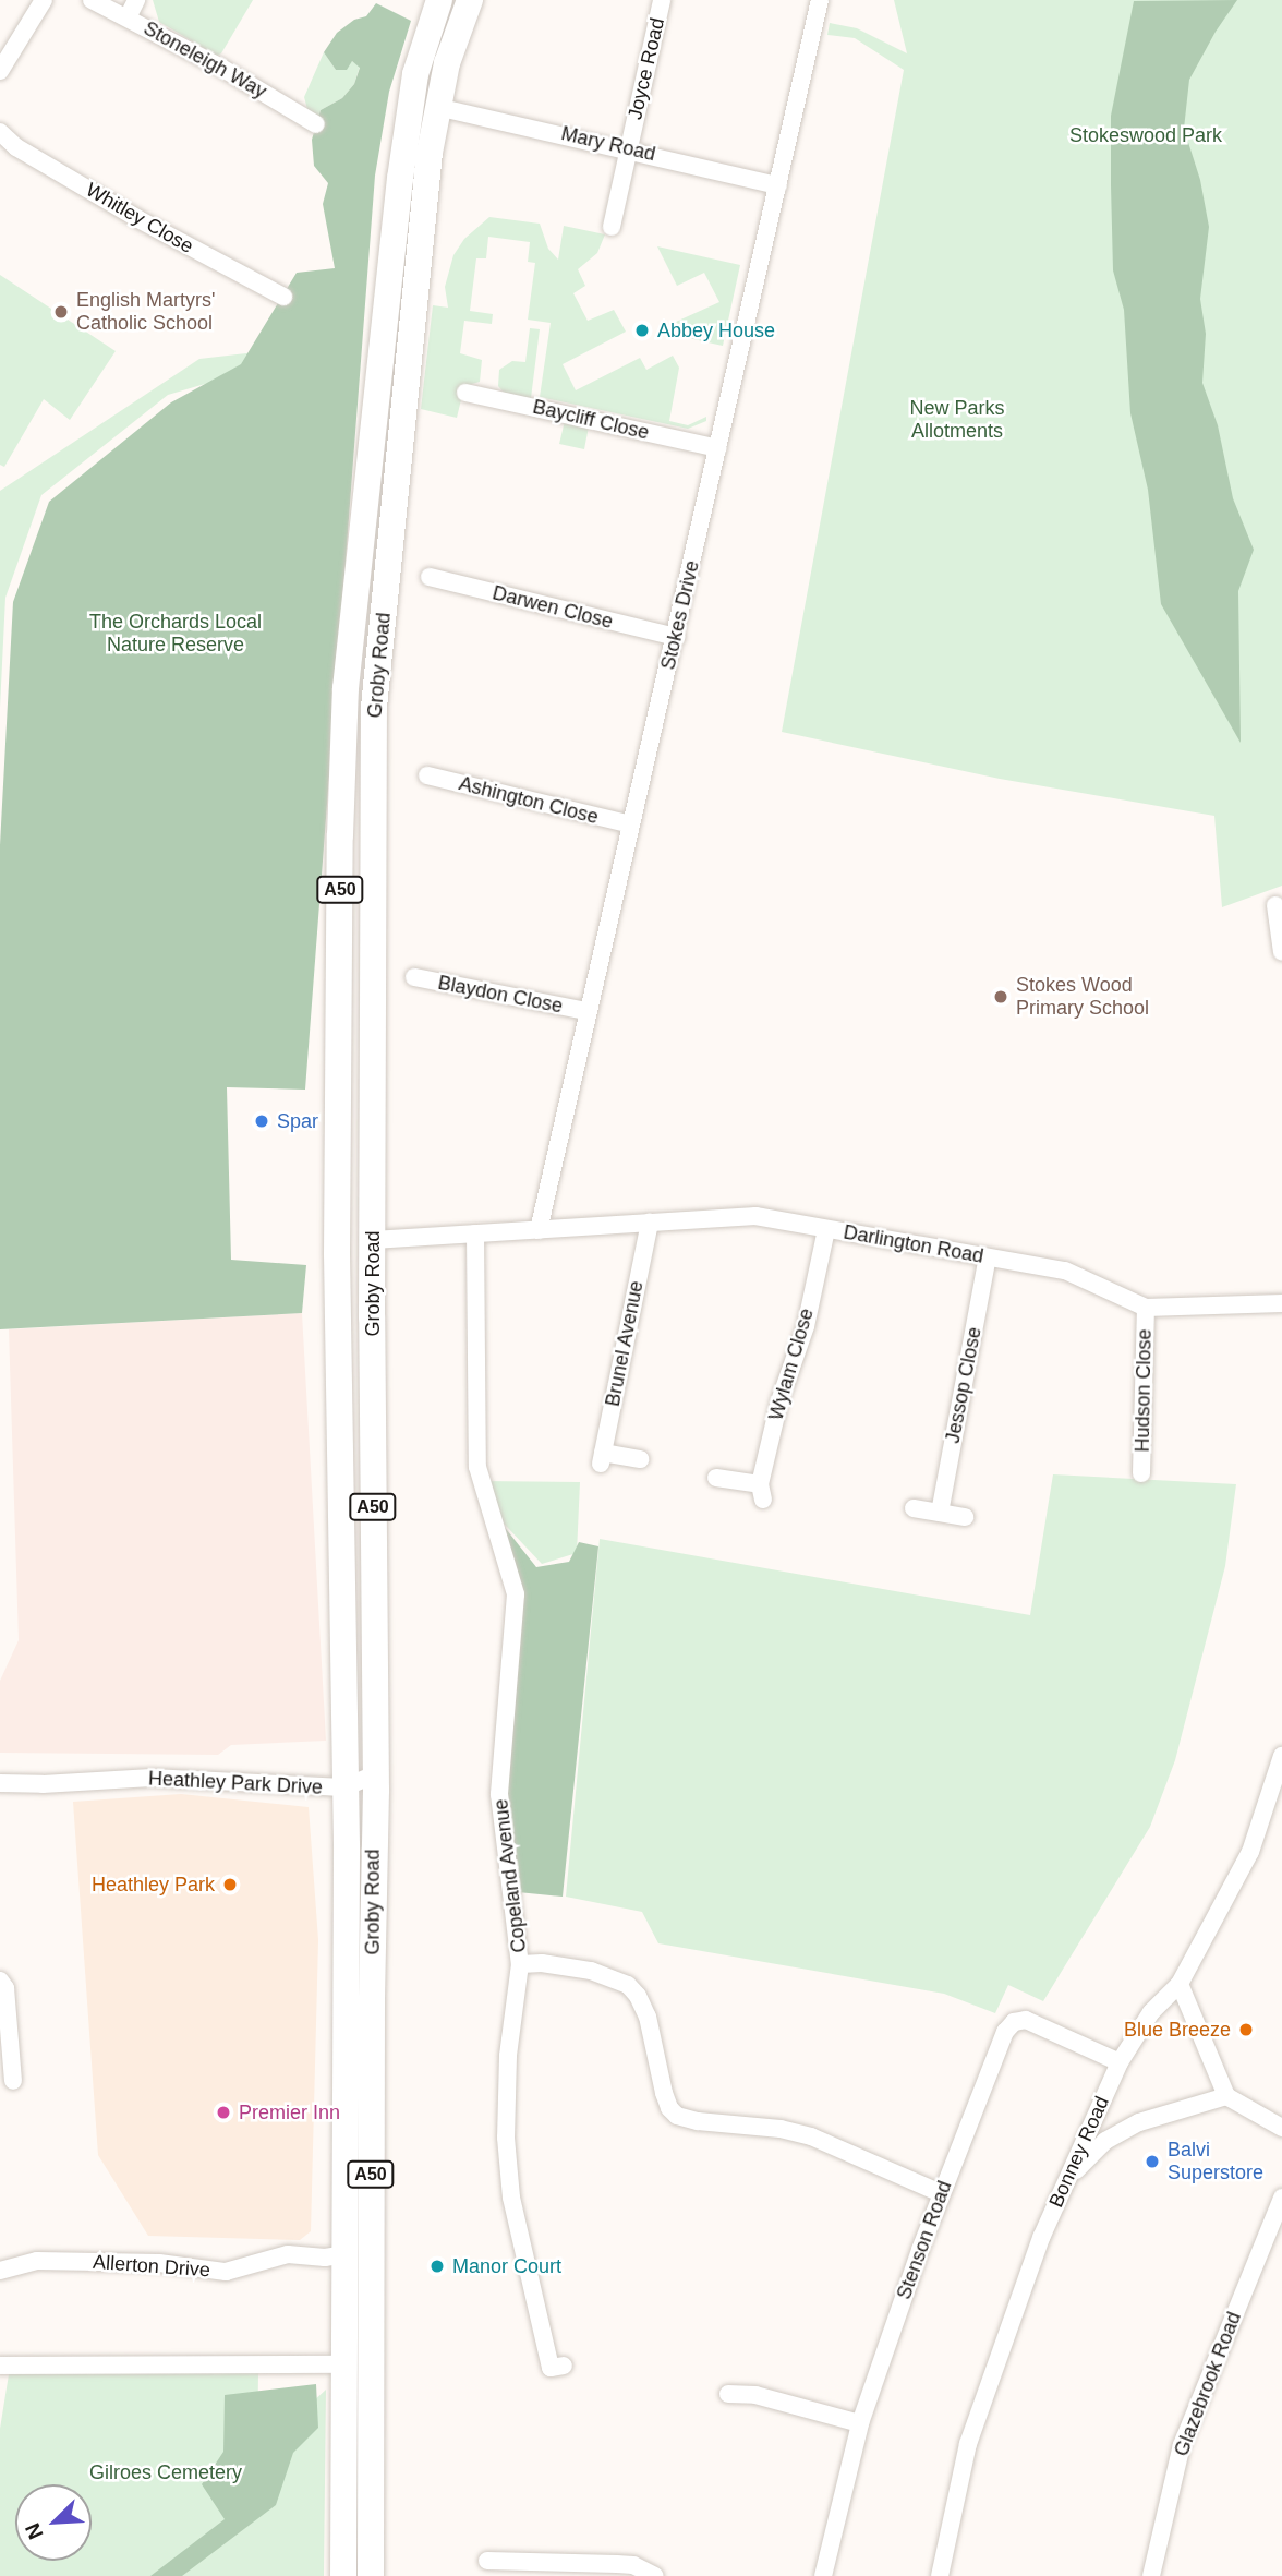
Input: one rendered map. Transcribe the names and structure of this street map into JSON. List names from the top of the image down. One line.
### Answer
{"streets":{"main road":["Groby Road","A50"],"street":["Stoneleigh Way","Joyce Road","Mary Road","Whitley Close","Baycliff Close","Darwen Close","Stokes Drive","Ashington Close","Blaydon Close","Darlington Road","Brunel Avenue","Wylam Close","Jessop Close","Hudson Close","Heathley Park Drive","Copeland Avenue","Bonney Road","Stenson Road","Allerton Drive","Glazebrook Road"]},"crossings":[["Joyce Road","Mary Road"],["Mary Road","Stokes Drive"],["Mary Road","Groby Road"],["Baycliff Close","Stokes Drive"],["Darwen Close","Stokes Drive"],["Stokes Drive","Ashington Close"],["Stokes Drive","Blaydon Close"],["Stokes Drive","Darlington Road"],["Groby Road","Darlington Road"],["Groby Road","Heathley Park Drive"],["Groby Road","Allerton Drive"],["Darlington Road","Brunel Avenue"],["Darlington Road","Wylam Close"],["Darlington Road","Jessop Close"],["Darlington Road","Hudson Close"],["Darlington Road","Copeland Avenue"],["Bonney Road","Stenson Road"]],"parks":["Stokeswood Park","New Parks Allotments","The Orchards Local Nature Reserve","Gilroes Cemetery"],"places":["English Martyrs' Catholic School","Abbey House","Stokes Wood Primary School","Spar","Heathley Park","Blue Breeze","Premier Inn","Balvi Superstore","Manor Court"],"north":"bottom left"}
